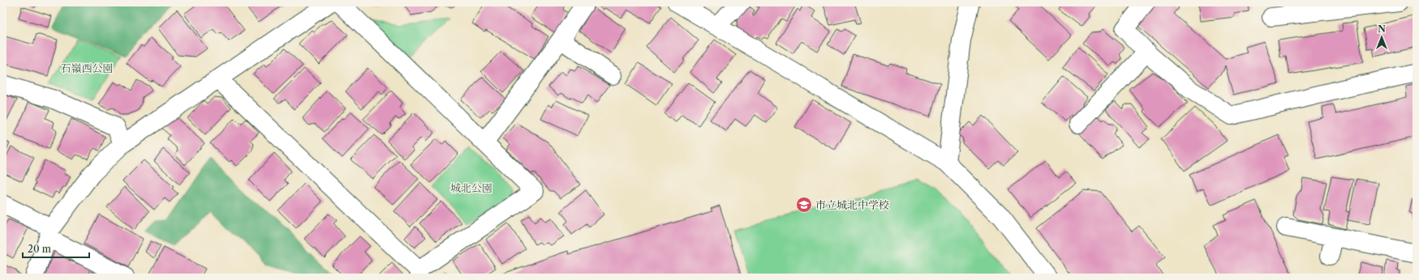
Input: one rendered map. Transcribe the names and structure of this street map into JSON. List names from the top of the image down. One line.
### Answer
{"parks":["石嶺西公園","城北公園"],"places":{"school or university":["市立城北中学校"]},"scale_bar":"20 m","north":"top"}
